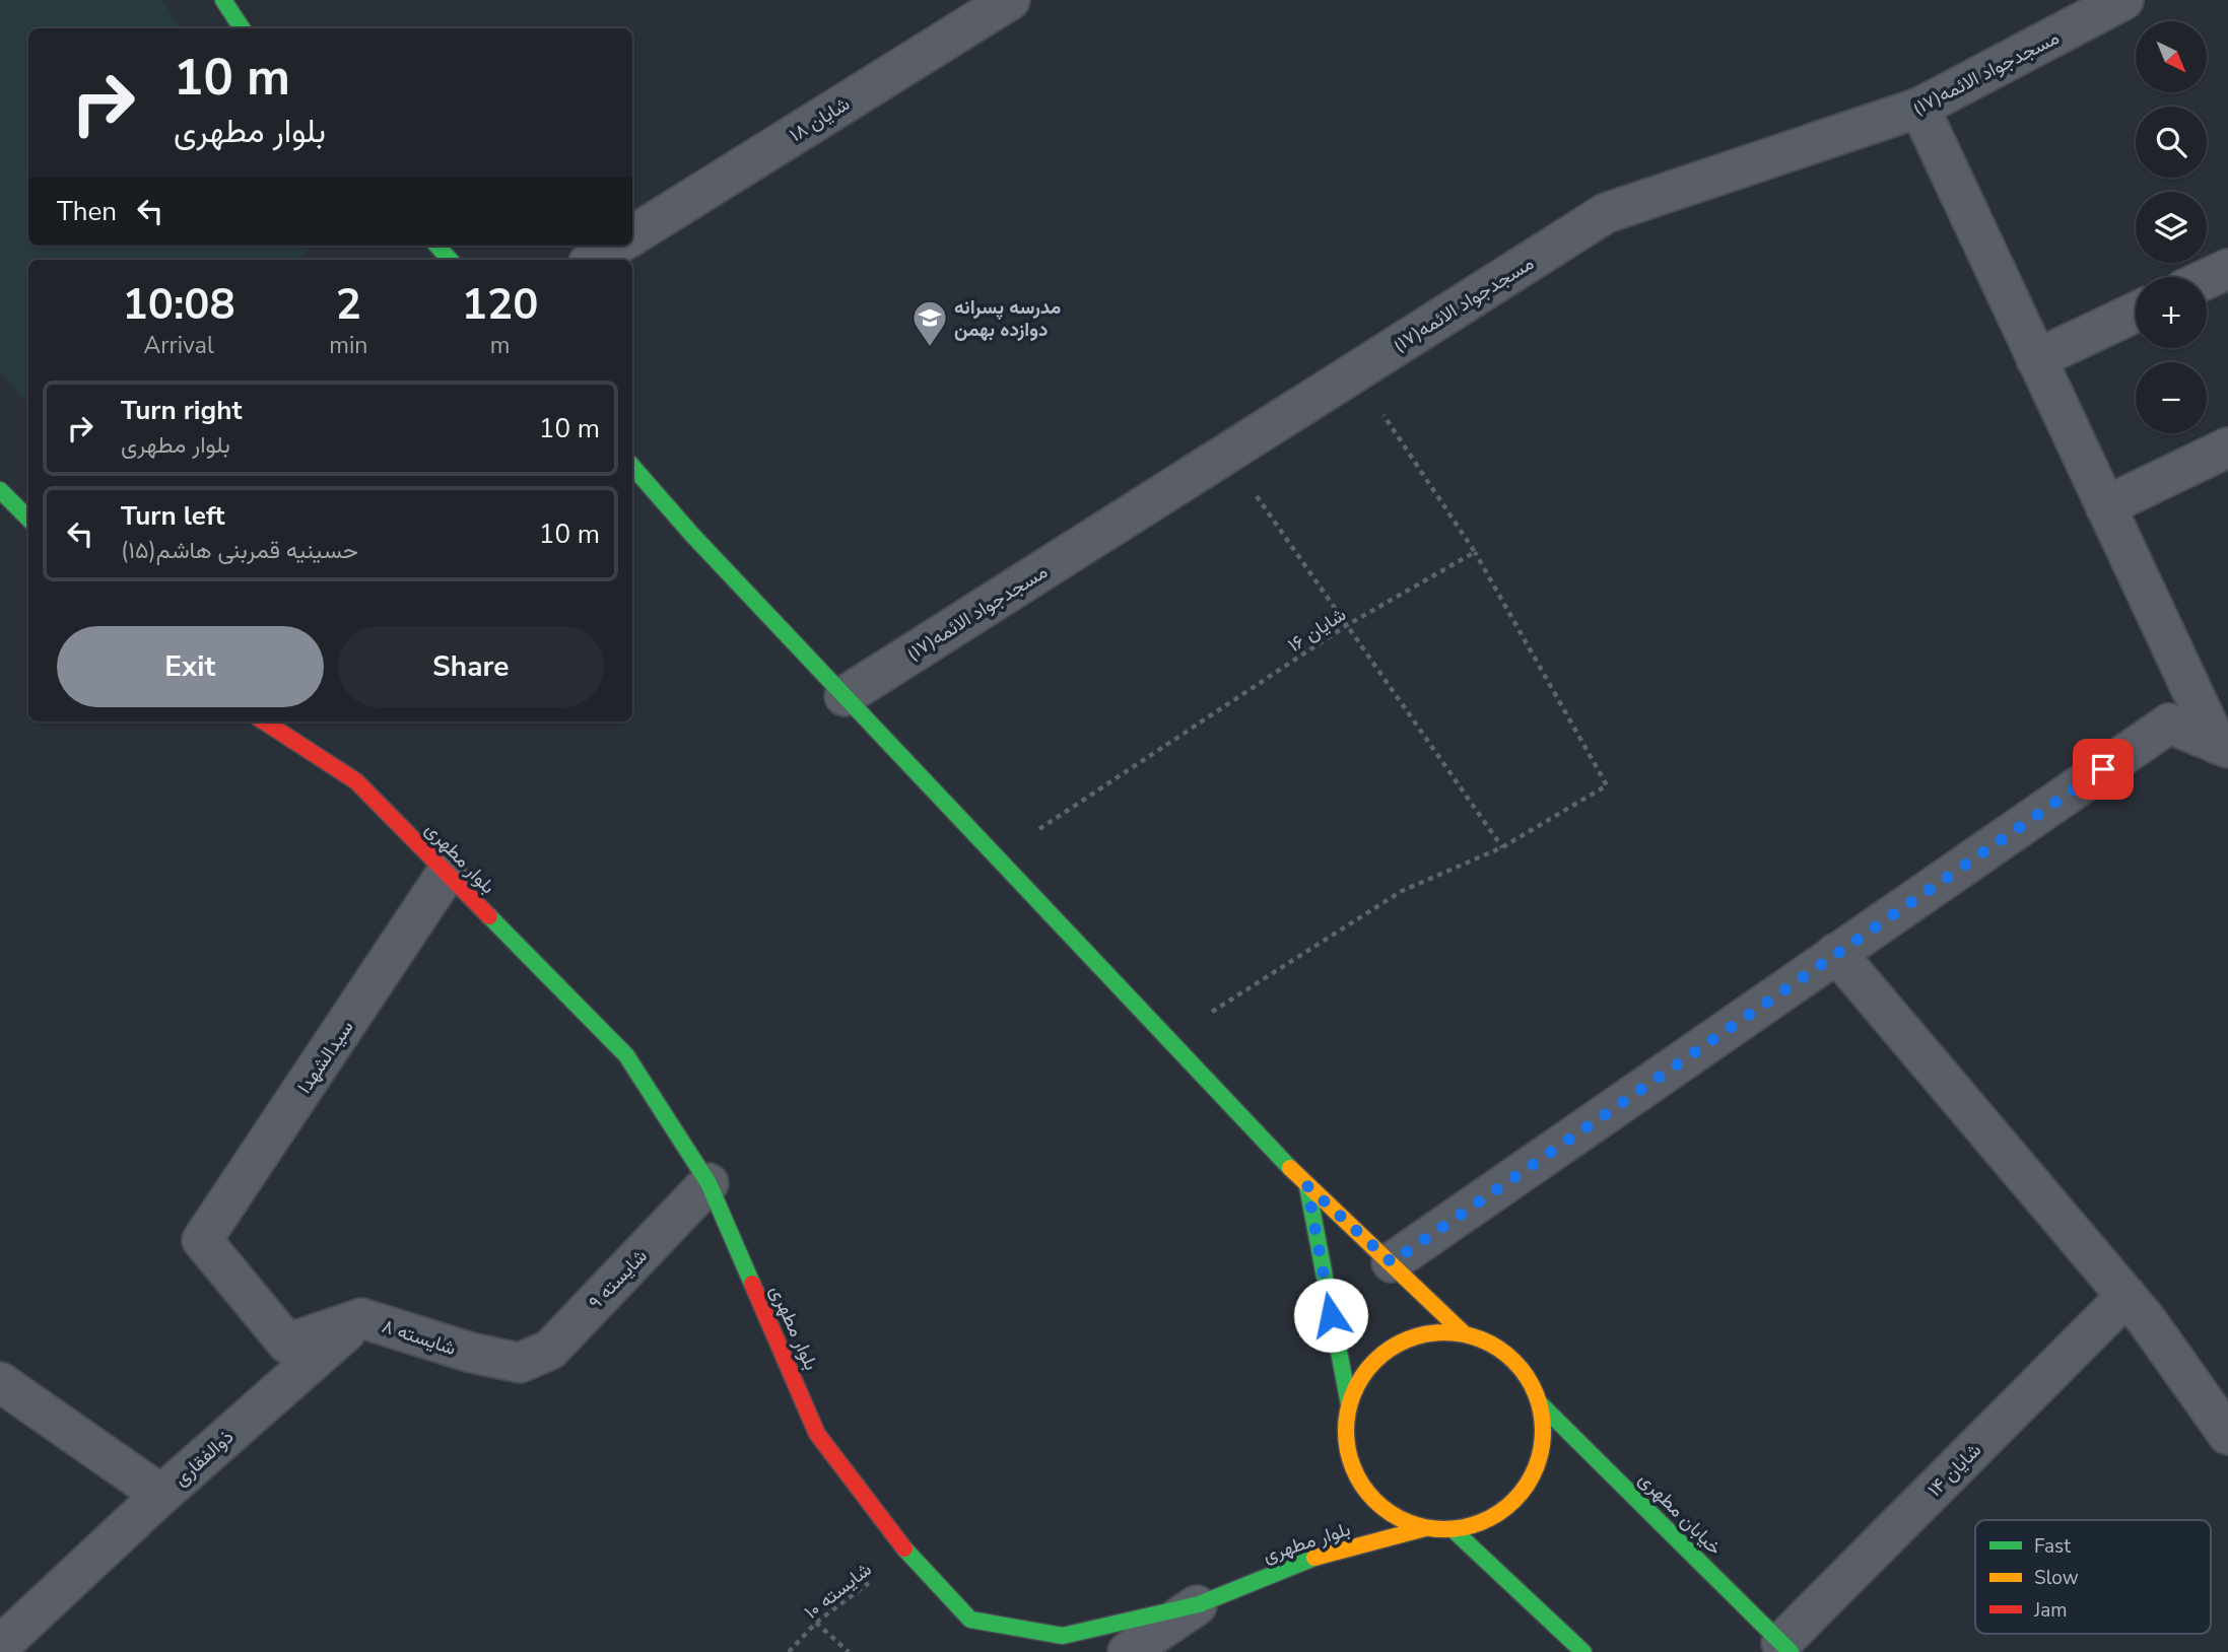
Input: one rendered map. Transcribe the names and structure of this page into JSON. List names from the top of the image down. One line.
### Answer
{"streets":{"main road":["بلوار مطهری","خیابان مطهری"],"street":["مسجدجواد الائمه(۱۷)","شایان ۱۸","سیدالشهدا","شایسته ۹","شایسته ۸","ذوالفقاری","شایان ۱۴"],"path":["شایان ۱۶","شایسته ۱۰"]},"crossings":[["بلوار مطهری","سیدالشهدا"],["بلوار مطهری","شایسته ۹"],["بلوار مطهری","خیابان مطهری"],["بلوار مطهری","شایسته ۱۰"],["سیدالشهدا","شایسته ۸"],["شایسته ۹","شایسته ۸"],["شایسته ۸","ذوالفقاری"],["شایان ۱۴","خیابان مطهری"]],"places":{"school or university":["مدرسه پسرانه دوازده بهمن"]},"legend":["Fast","Slow","Jam"],"north":"bottom right","page":{"map_buttons":["+","−"],"turn":["10 m","بلوار مطهری"],"then":"Then","eta":["10:08","Arrival","2","min","120","m"],"list":[{"name":"Turn right","note":"بلوار مطهری","value":"10 m"},{"name":"Turn left","note":"حسینیه قمربنی هاشم(۱۵)","value":"10 m"}],"buttons":["Exit","Share"]}}
